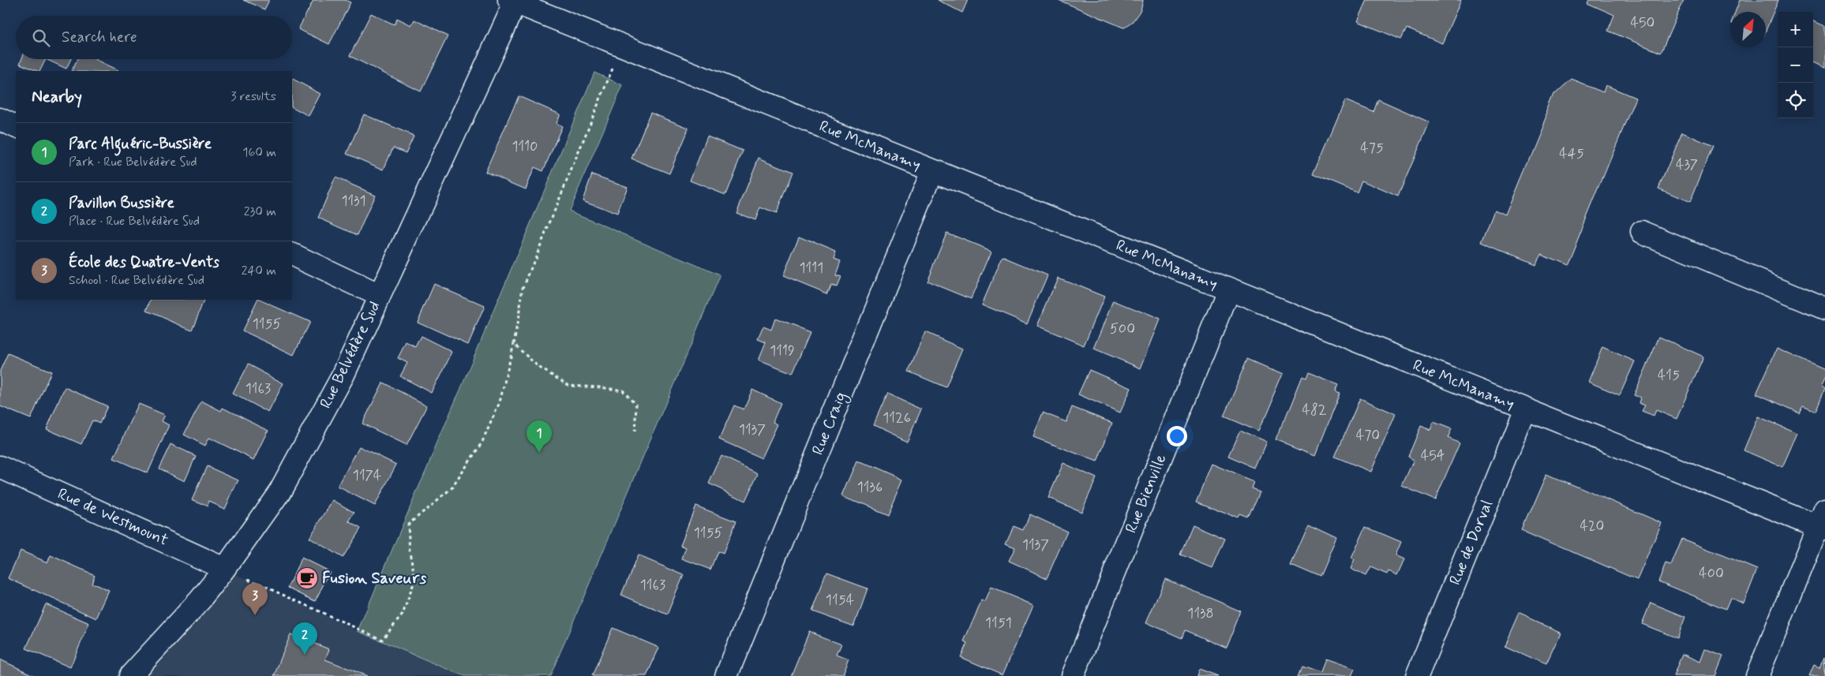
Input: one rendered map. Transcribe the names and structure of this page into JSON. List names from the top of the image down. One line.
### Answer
{"streets":{"street":["Rue McManamy","Rue Belvédère Sud","Rue Craig","Rue Bienville","Rue de Westmount","Rue de Dorval"]},"crossings":[["Rue McManamy","Rue Belvédère Sud"],["Rue McManamy","Rue Craig"],["Rue McManamy","Rue Bienville"],["Rue McManamy","Rue de Dorval"],["Rue Belvédère Sud","Rue de Westmount"]],"places":{"cafe":["Fusion Saveurs"]},"house_numbers":["450","1110","475","445","437","1131","1111","1155","500","1119","415","1163","482","1126","1137","470","454","1174","1136","420","1155","1137","400","1163","1154","1138","1151"],"north":"top right","page":{"map_buttons":["+","−"],"search":"Search here","heading":["Nearby","3 results"],"list":[{"mark":"1","name":"Parc Alguéric-Bussière","note":"Park · Rue Belvédère Sud","value":"160 m"},{"mark":"2","name":"Pavillon Bussière","note":"Place · Rue Belvédère Sud","value":"230 m"},{"mark":"3","name":"École des Quatre-Vents","note":"School · Rue Belvédère Sud","value":"240 m"}],"pins":["1","3","2"]}}
